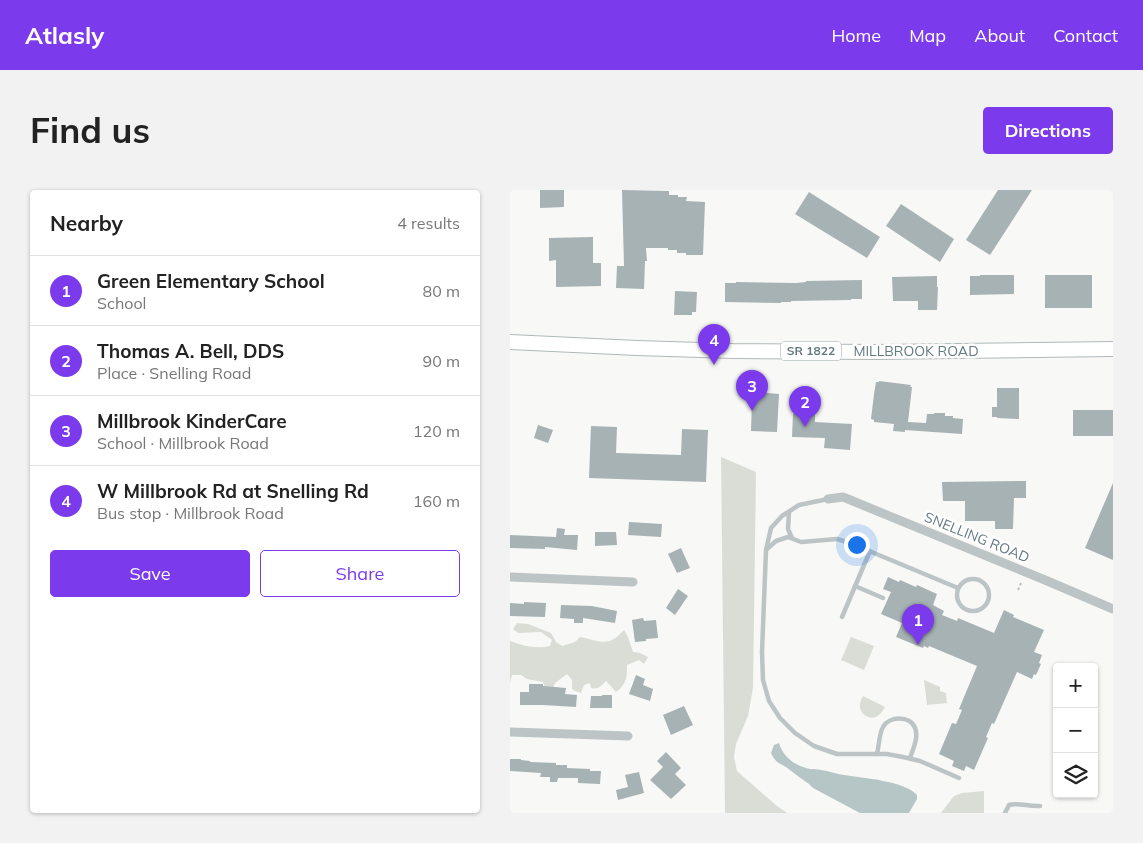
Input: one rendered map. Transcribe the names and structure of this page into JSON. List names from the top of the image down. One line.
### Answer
{"streets":{"main road":["SR 1822","MILLBROOK ROAD"],"street":["SNELLING ROAD"]},"page":{"header":"Atlasly","nav":["Home","Map","About","Contact"],"buttons":["Directions",["Save","Share"]],"title":"Find us","heading":["Nearby","4 results"],"list":[{"mark":"1","name":"Green Elementary School","note":"School","value":"80 m"},{"mark":"2","name":"Thomas A. Bell, DDS","note":"Place · Snelling Road","value":"90 m"},{"mark":"3","name":"Millbrook KinderCare","note":"School · Millbrook Road","value":"120 m"},{"mark":"4","name":"W Millbrook Rd at Snelling Rd","note":"Bus stop · Millbrook Road","value":"160 m"}],"pins":["4","3","2","1"],"map_buttons":["+","−"]}}
